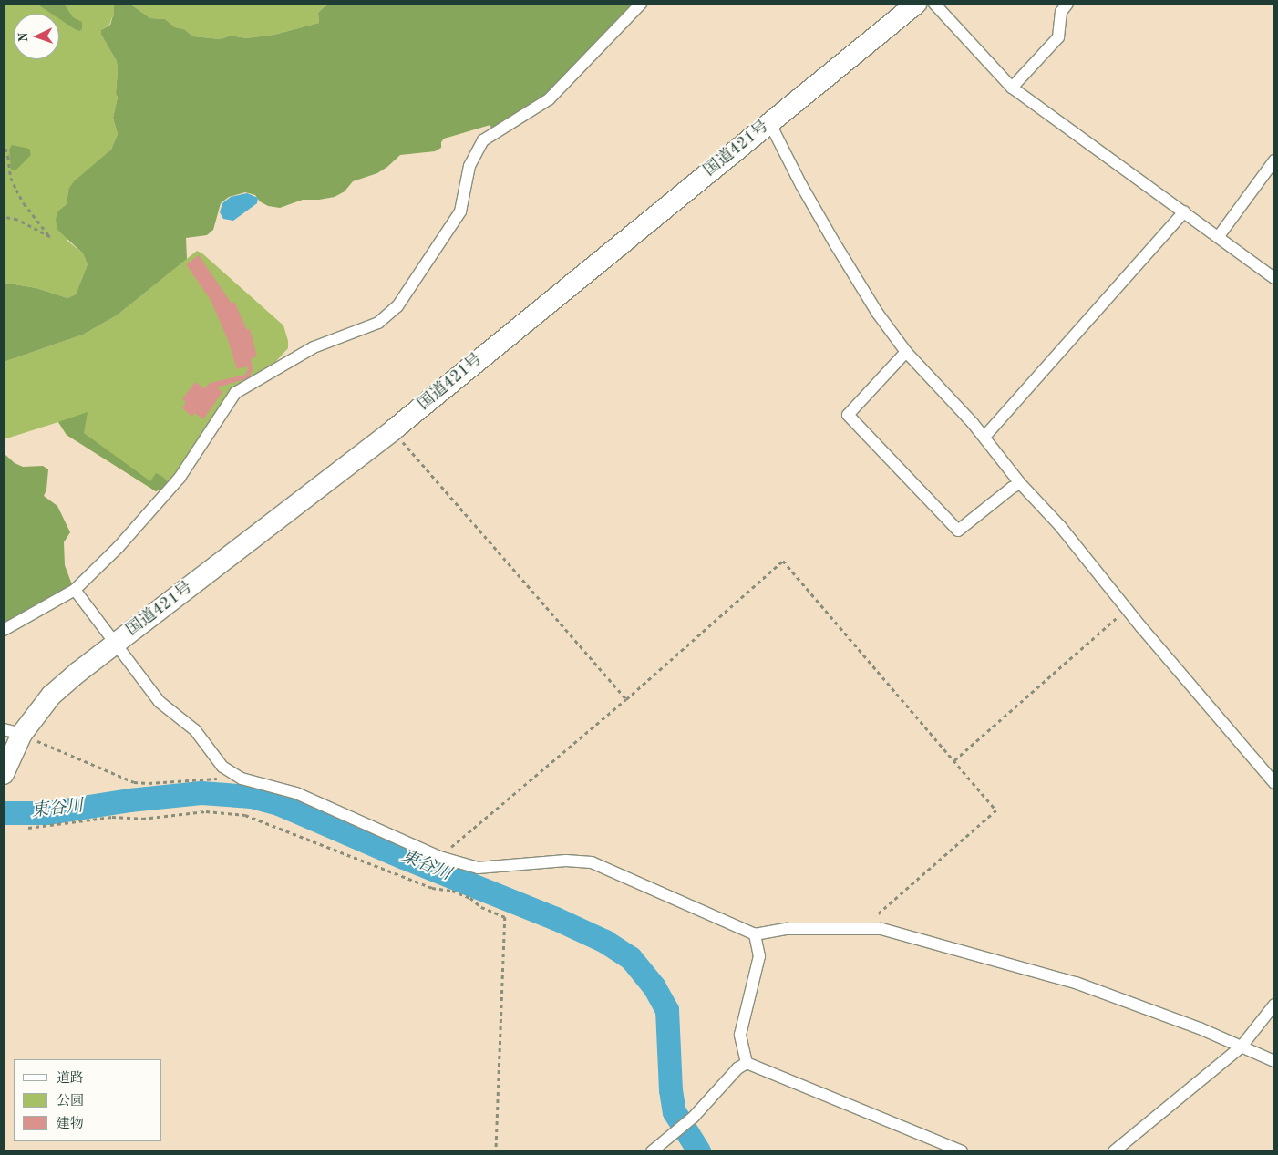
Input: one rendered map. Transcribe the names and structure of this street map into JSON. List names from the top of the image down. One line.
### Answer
{"streets":{"highway":["国道421号"]},"water":["東谷川"],"legend":["道路","公園","建物"],"north":"left"}
